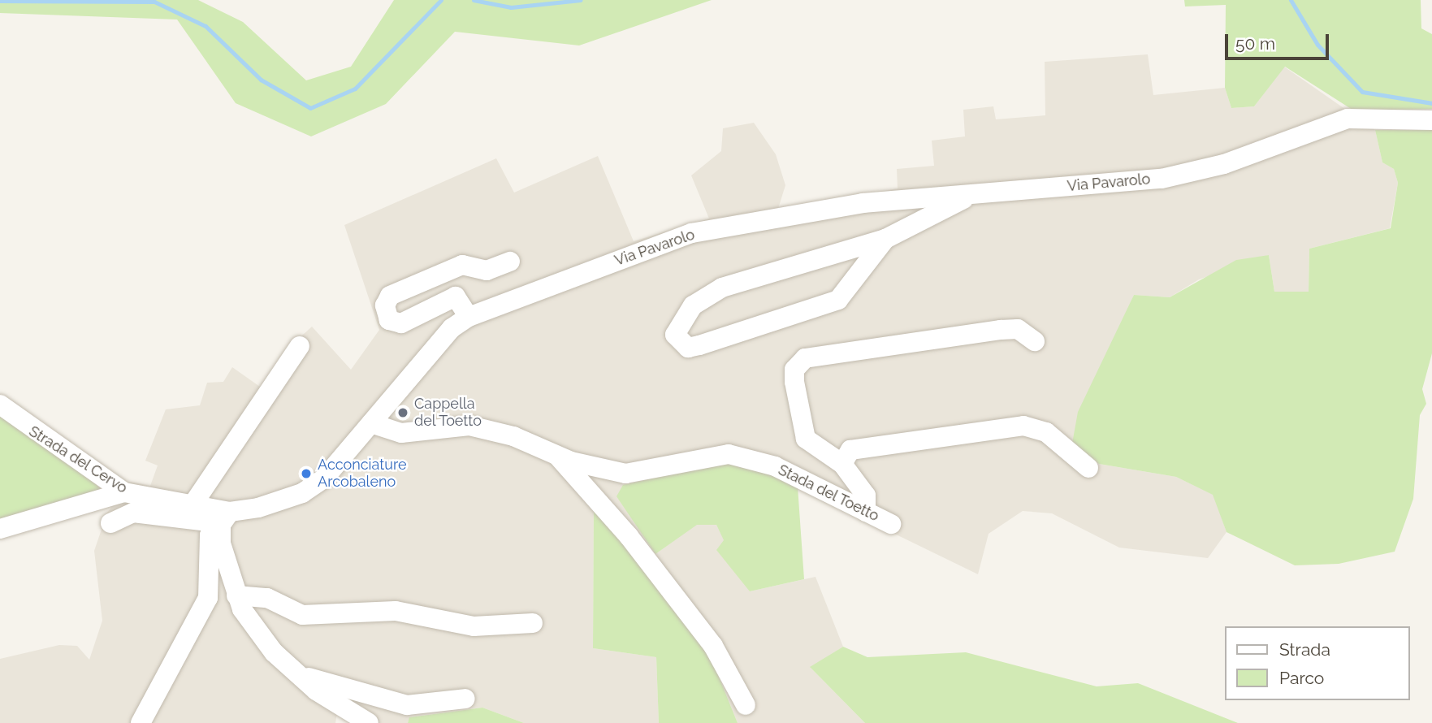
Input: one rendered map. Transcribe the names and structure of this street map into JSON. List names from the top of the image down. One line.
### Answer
{"streets":{"street":["Via Pavarolo","Strada del Cervo","Stada del Toetto"]},"crossings":[["Via Pavarolo","Strada del Cervo"],["Via Pavarolo","Stada del Toetto"]],"places":["Cappella del Toetto","Acconciature Arcobaleno"],"legend":["Strada","Parco"],"scale_bar":"50 m"}
